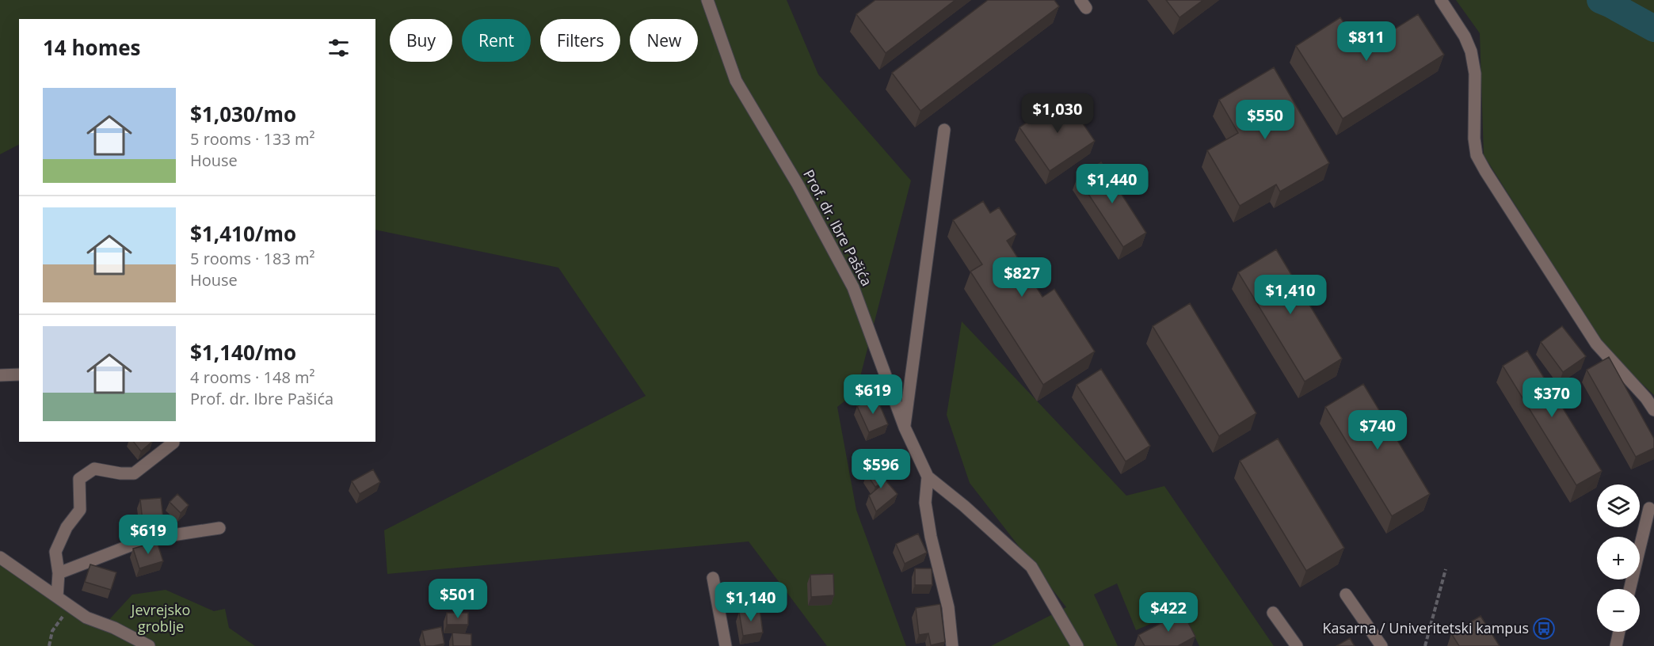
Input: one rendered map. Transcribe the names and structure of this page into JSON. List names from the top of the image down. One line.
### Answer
{"streets":{"street":["Prof. dr. Ibre Pašića"]},"parks":["Jevrejsko groblje"],"places":{"bus stop":["Kasarna / Univeritetski kampus"]},"page":{"chip":["Buy","Rent","Filters","New"],"heading":"14 homes","price":["$811","$1,030","$550","$1,440","$827","$1,410","$619","$370","$740","$596","$619","$501","$1,140","$422"],"list":[{"name":"$1,030/mo","note":"5 rooms · 133 m² · House"},{"name":"$1,410/mo","note":"5 rooms · 183 m² · House"},{"name":"$1,140/mo","note":"4 rooms · 148 m² · Prof. dr. Ibre Pašića"}],"map_buttons":["+","−"]}}
